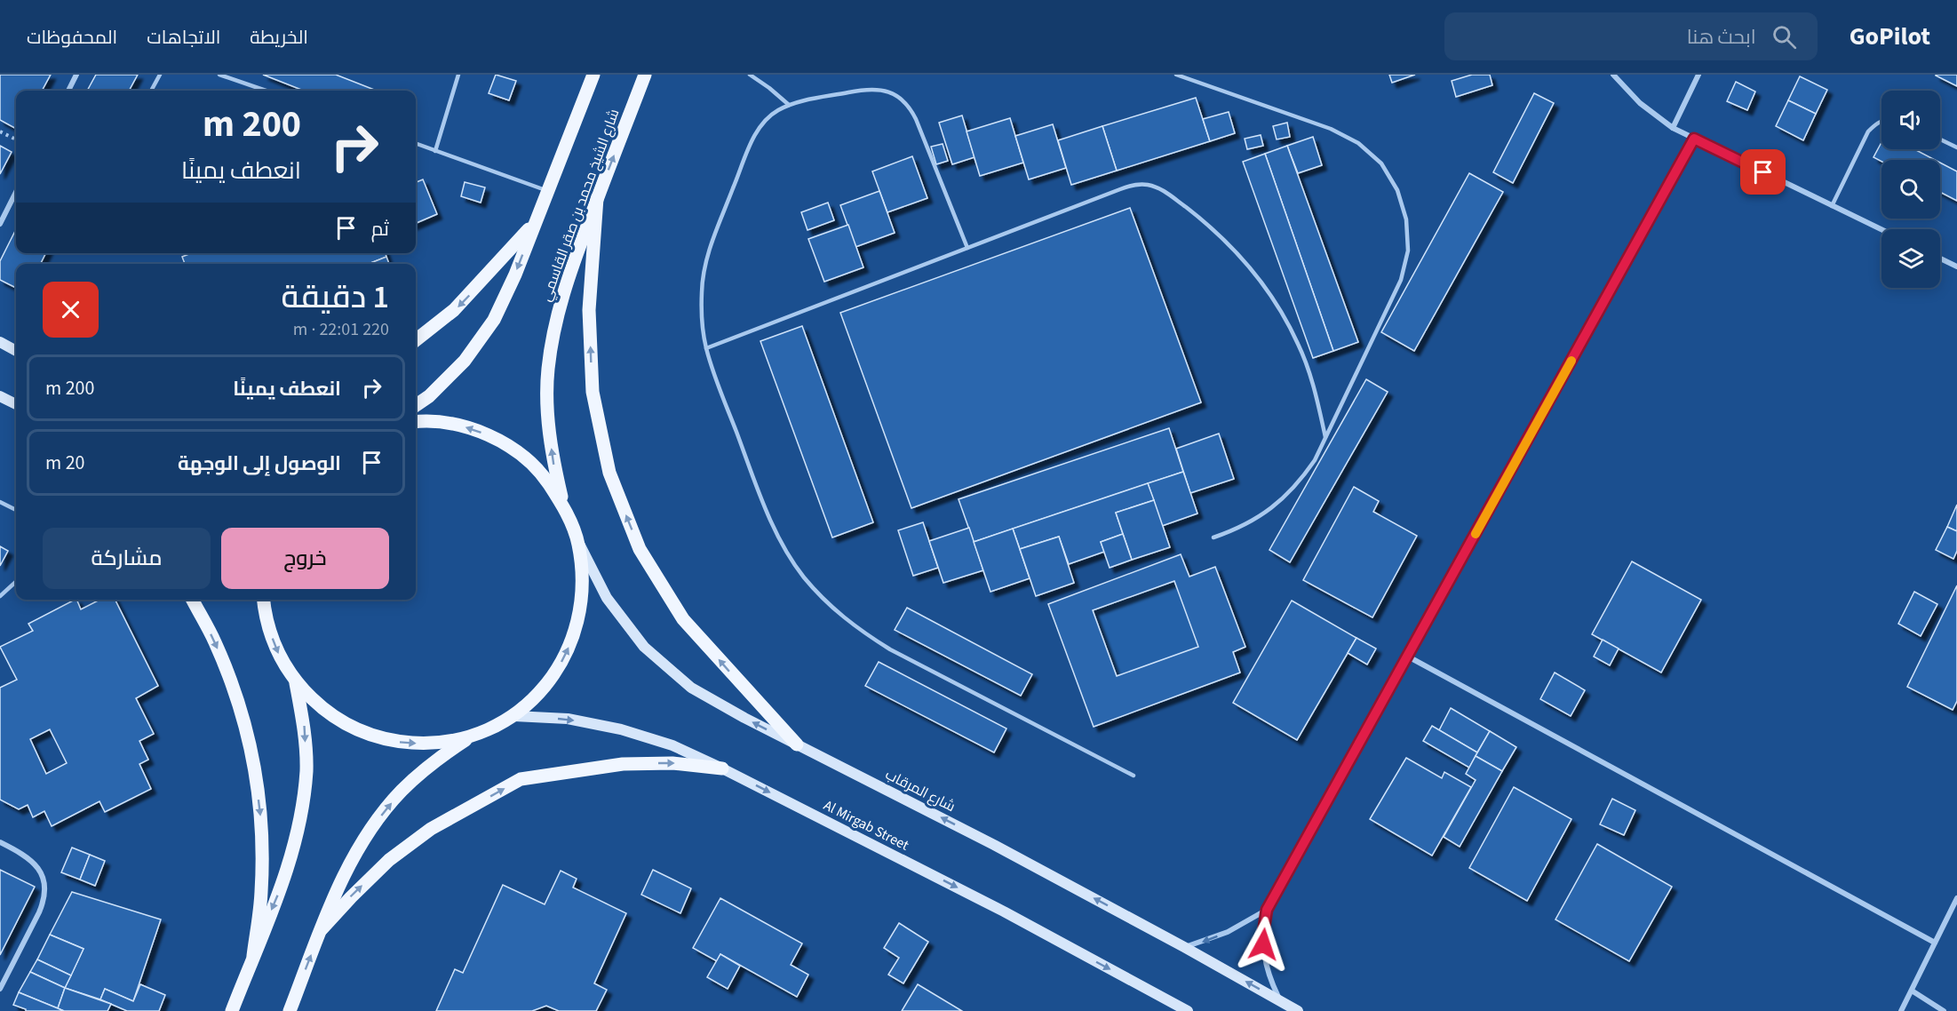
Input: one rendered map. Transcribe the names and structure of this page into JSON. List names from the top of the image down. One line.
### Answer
{"streets":{"main road":["شارع الشيخ محمد بن صقر القاسمي","شارع المرقاب","Al Mirgab Street"]},"one_way":["شارع المرقاب","Al Mirgab Street"],"page":{"header":"GoPilot","search":"ابحث هنا","nav":["الخريطة","الاتجاهات","المحفوظات"],"turn":["200 m","انعطف يمينًا"],"then":"ثم","heading":["1 دقيقة","220 m · 22:01"],"list":[{"name":"انعطف يمينًا","value":"200 m"},{"name":"الوصول إلى الوجهة","value":"20 m"}],"buttons":["خروج","مشاركة"]}}
